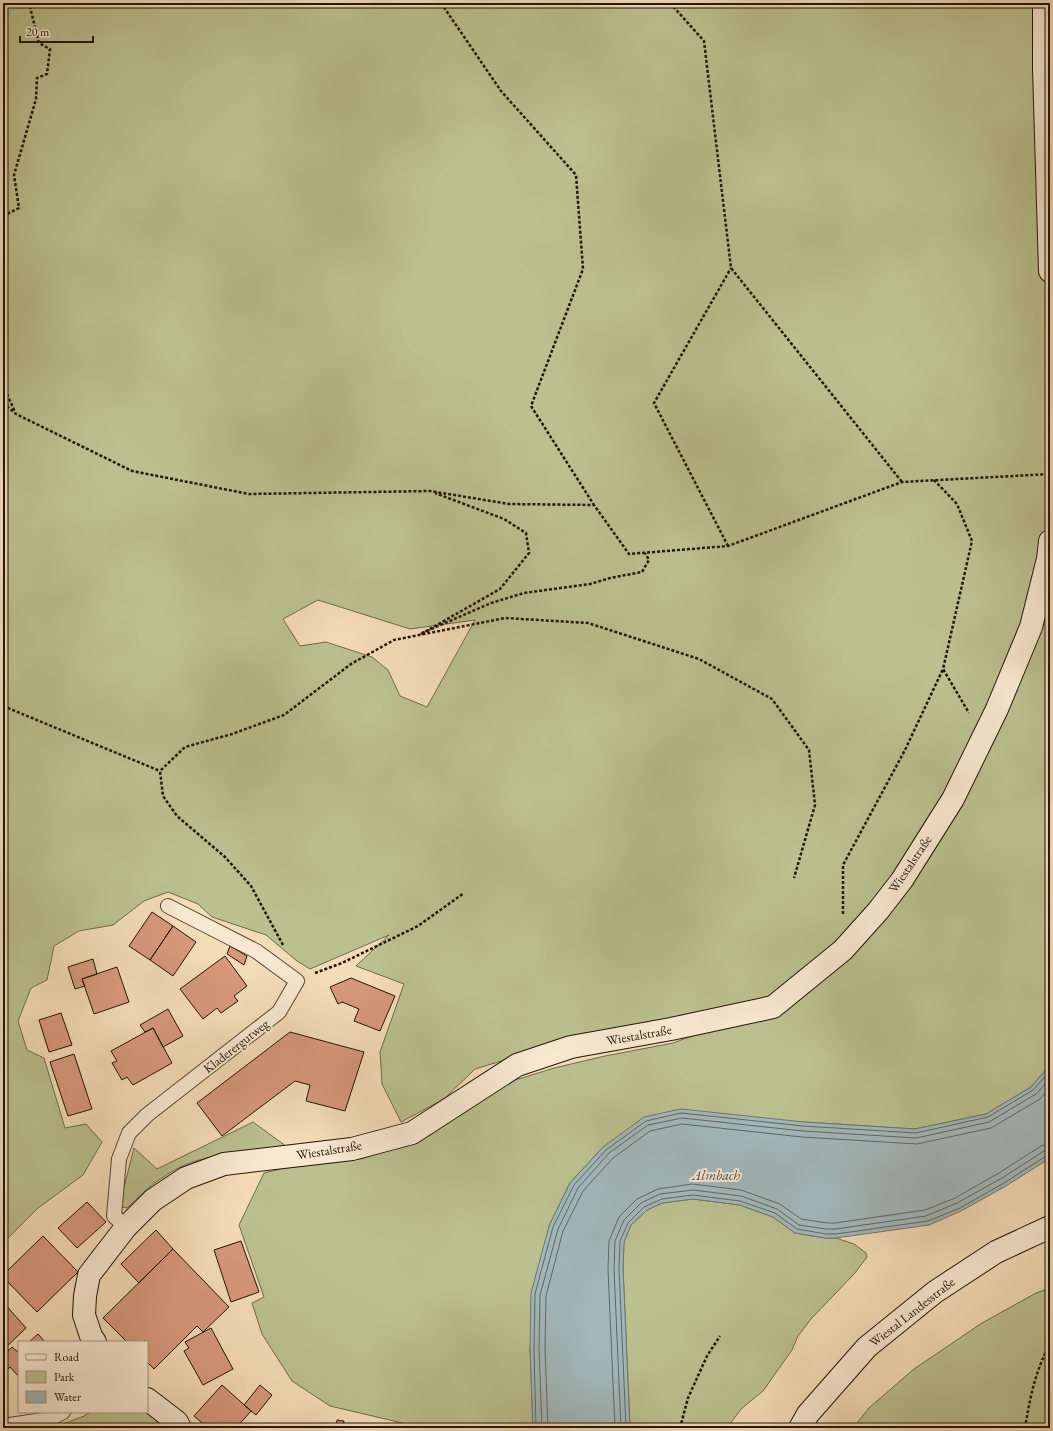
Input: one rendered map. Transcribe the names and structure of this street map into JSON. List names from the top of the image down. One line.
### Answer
{"streets":{"street":["Wiestalstraße","Wiestal Landesstraße"],"lane":["Kladerergutweg"]},"crossings":[["Wiestalstraße","Kladerergutweg"]],"water":["Almbach"],"legend":["Road","Park","Water"],"scale_bar":"20 m"}
